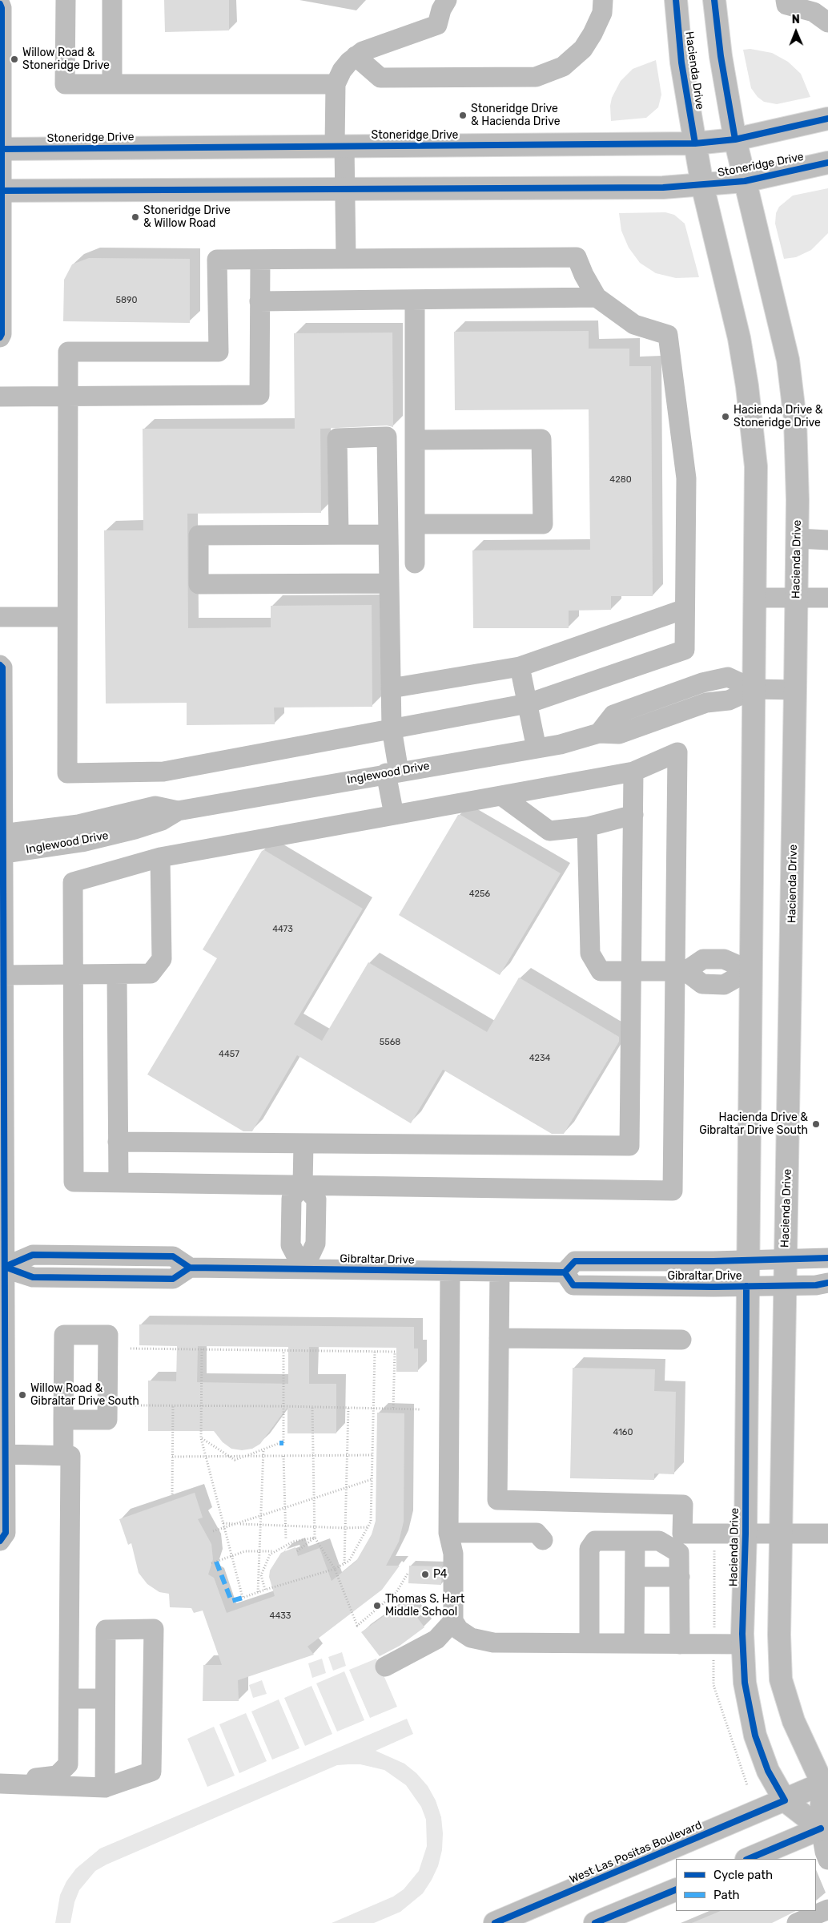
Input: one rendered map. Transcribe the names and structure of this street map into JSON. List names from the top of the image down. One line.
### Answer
{"streets":{"main road":["Hacienda Drive","Stoneridge Drive","West Las Positas Boulevard"],"street":["Inglewood Drive","Gibraltar Drive"]},"crossings":[["Hacienda Drive","Stoneridge Drive"],["Hacienda Drive","Inglewood Drive"],["Hacienda Drive","Gibraltar Drive"],["Hacienda Drive","West Las Positas Boulevard"]],"places":["Willow Road & Stoneridge Drive","Stoneridge Drive & Hacienda Drive","Stoneridge Drive & Willow Road","Hacienda Drive & Stoneridge Drive","Hacienda Drive & Gibraltar Drive South","Willow Road & Gibraltar Drive South","P4","Thomas S. Hart Middle School"],"house_numbers":["5890","4280","4256","4473","5568","4457","4234","4160","4433"],"legend":["Cycle path","Path"],"north":"top"}
